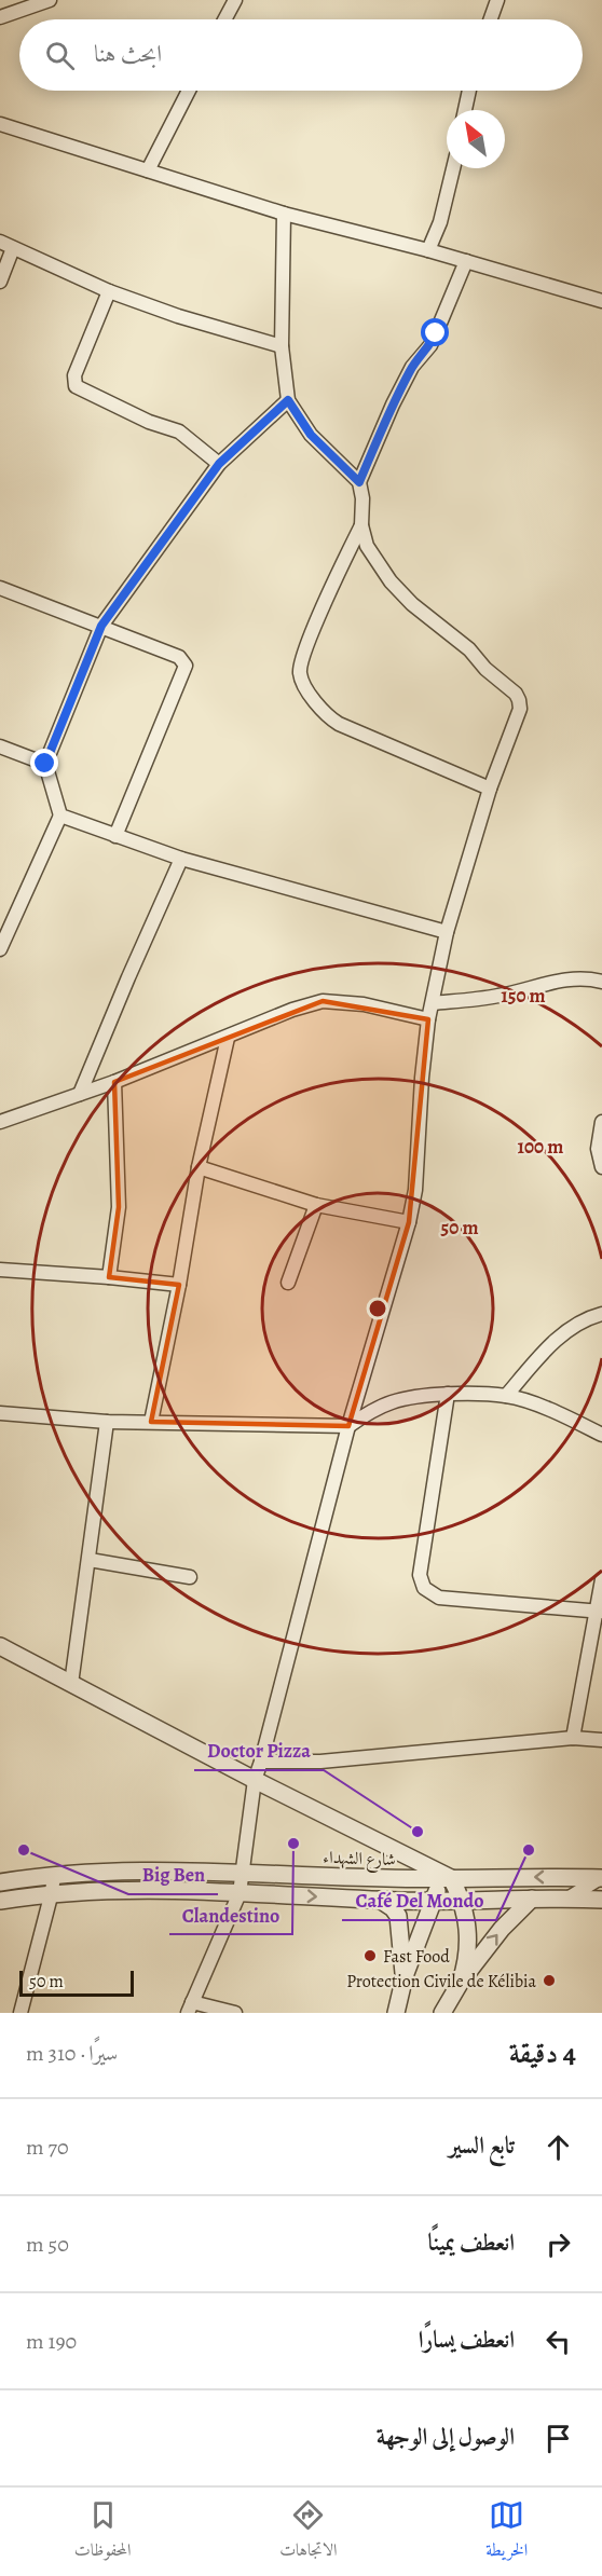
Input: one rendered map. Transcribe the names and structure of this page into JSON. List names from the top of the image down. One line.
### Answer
{"streets":{"street":["شارع الشهداء"]},"places":["Doctor Pizza","Clandestino","Big Ben","Café Del Mondo","Fast Food","Protection Civile de Kélibia"],"scale_bar":"50 m","north":"top left","page":{"search":"ابحث هنا","scale":"50 m","heading":["4 دقيقة","سيرًا · 310 m"],"list":[["تابع السير","70 m"],["انعطف يمينًا","50 m"],["انعطف يسارًا","190 m"],"الوصول إلى الوجهة"],"nav":["الخريطة","الاتجاهات","المحفوظات"]},"rings":["150 m","100 m","50 m"]}
